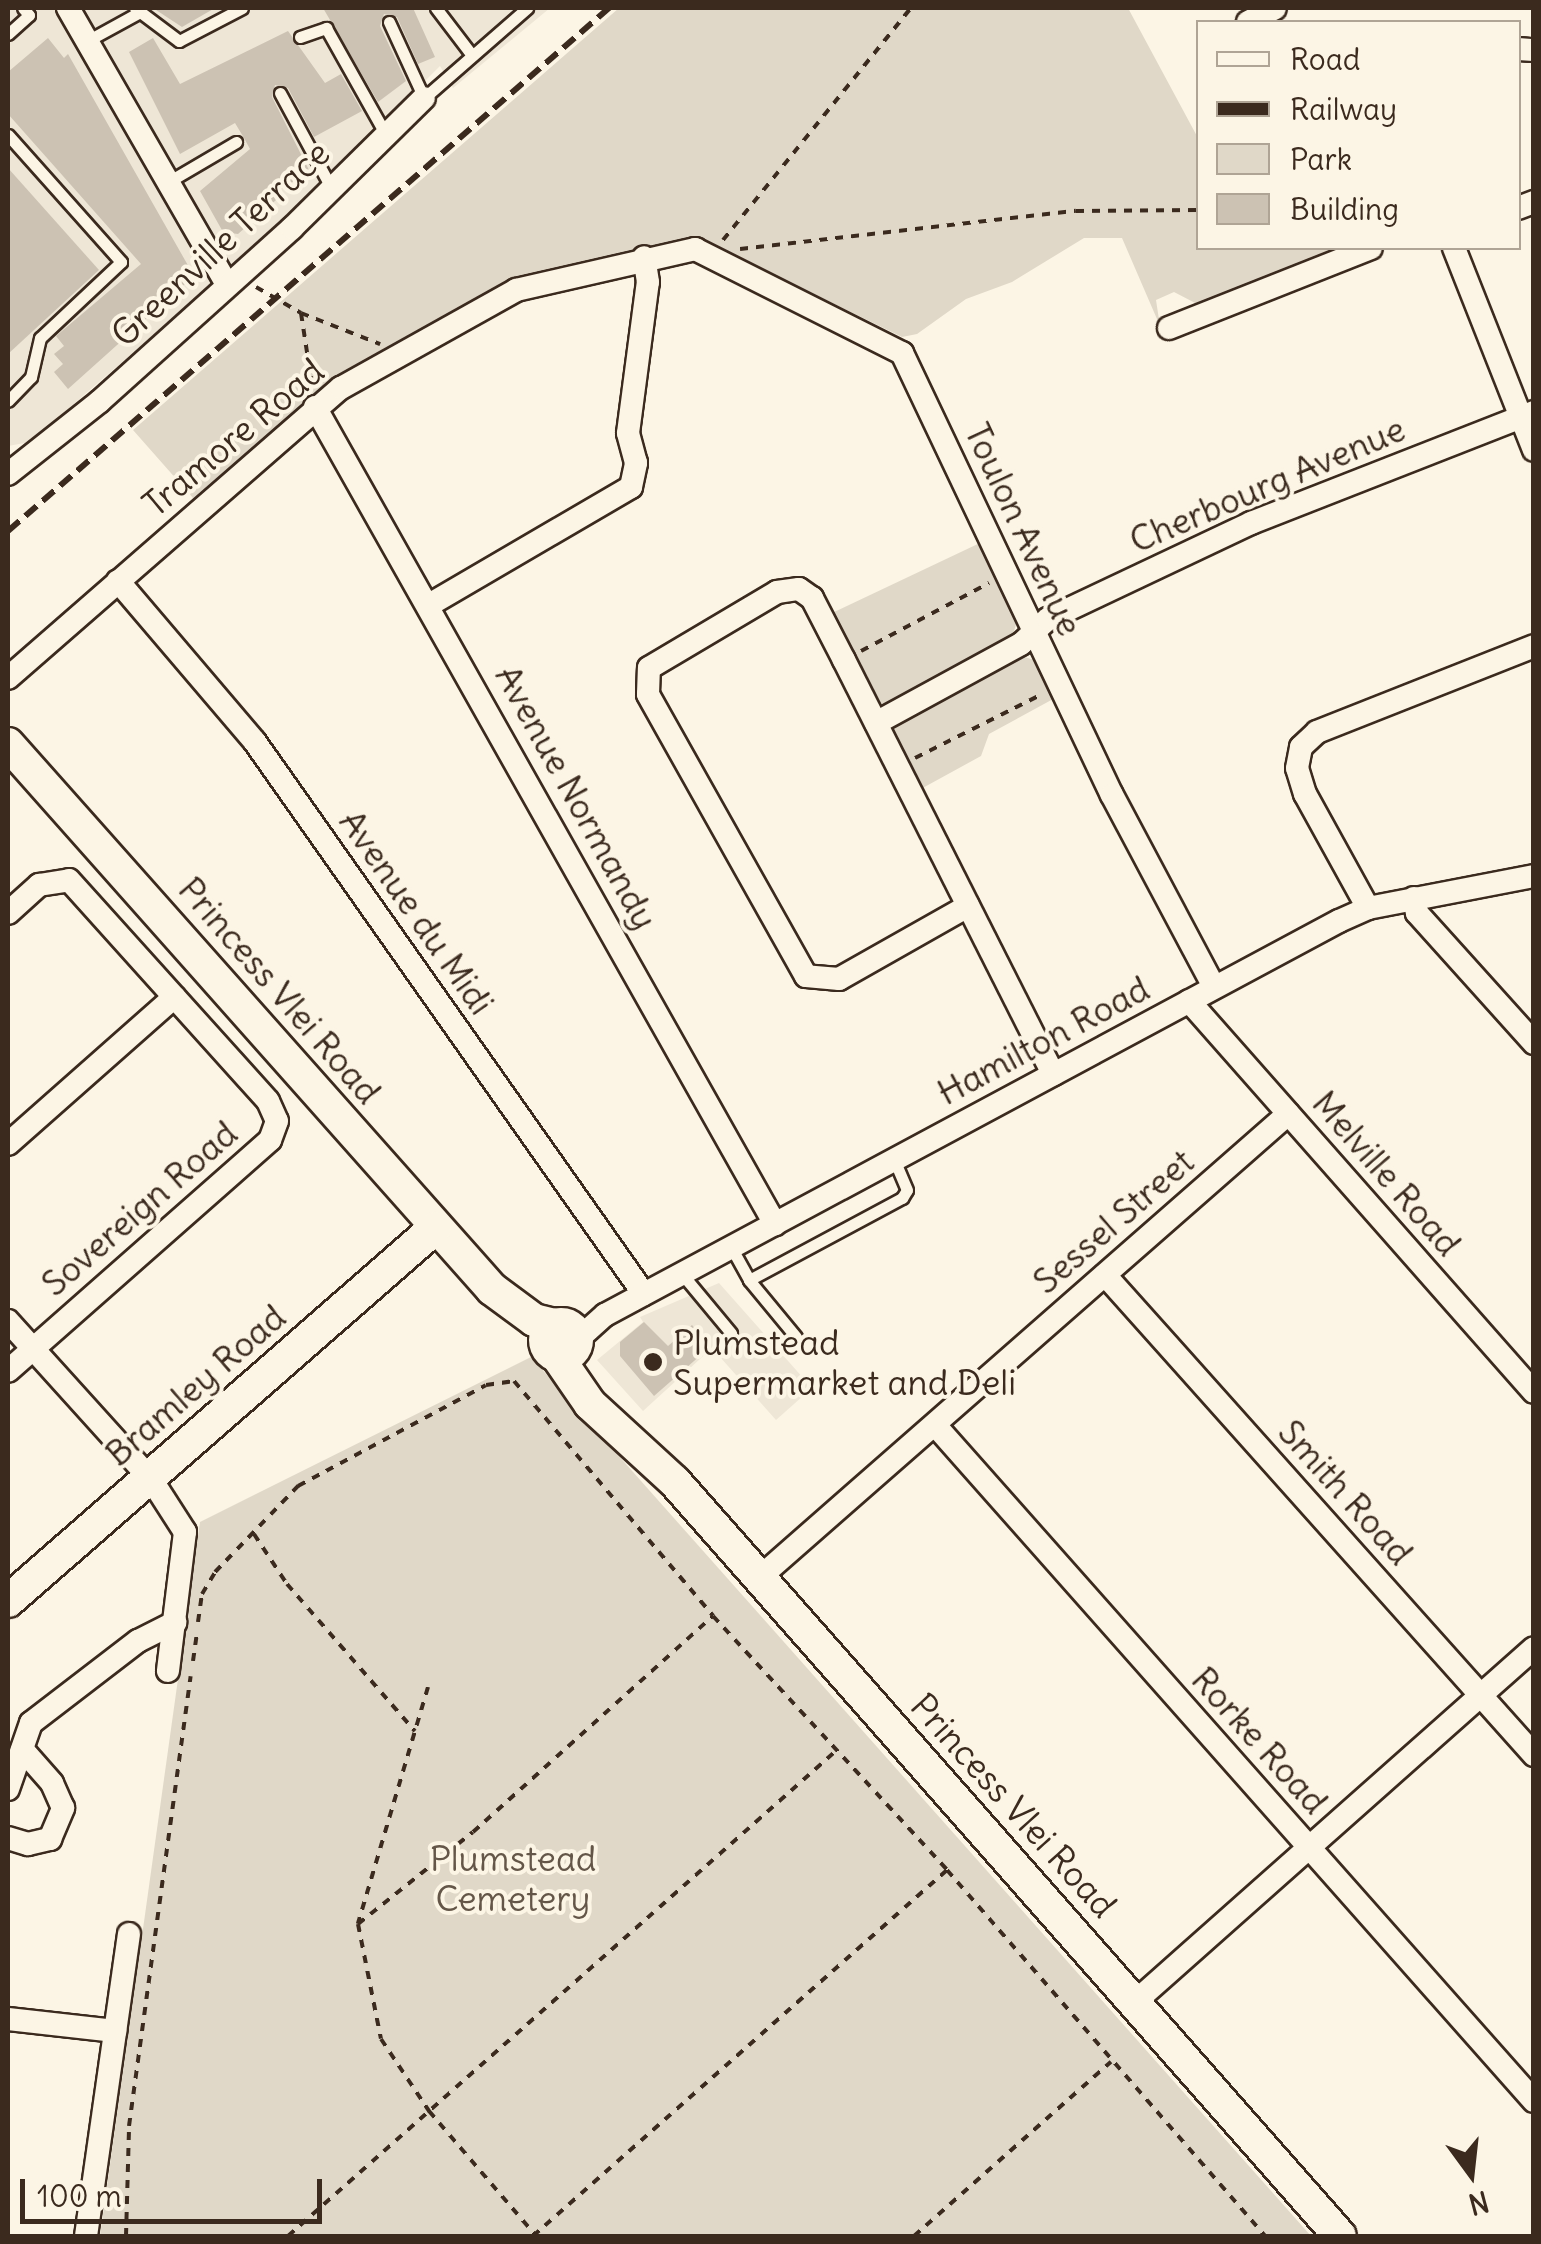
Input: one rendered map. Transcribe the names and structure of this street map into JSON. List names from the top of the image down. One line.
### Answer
{"streets":{"street":["Greenville Terrace","Tramore Road","Cherbourg Avenue","Toulon Avenue","Avenue Normandy","Avenue du Midi","Princess Vlei Road","Hamilton Road","Melville Road","Sovereign Road","Sessel Street","Bramley Road","Smith Road","Rorke Road"]},"crossings":[["Tramore Road","Toulon Avenue"],["Tramore Road","Avenue Normandy"],["Tramore Road","Avenue du Midi"],["Cherbourg Avenue","Toulon Avenue"],["Toulon Avenue","Hamilton Road"],["Avenue Normandy","Hamilton Road"],["Avenue du Midi","Hamilton Road"],["Princess Vlei Road","Hamilton Road"],["Princess Vlei Road","Sessel Street"],["Princess Vlei Road","Bramley Road"],["Hamilton Road","Melville Road"],["Melville Road","Sessel Street"],["Sessel Street","Smith Road"],["Sessel Street","Rorke Road"]],"parks":["Plumstead Cemetery"],"places":["Plumstead Supermarket and Deli"],"legend":["Road","Railway","Park","Building"],"scale_bar":"100 m","north":"bottom"}
